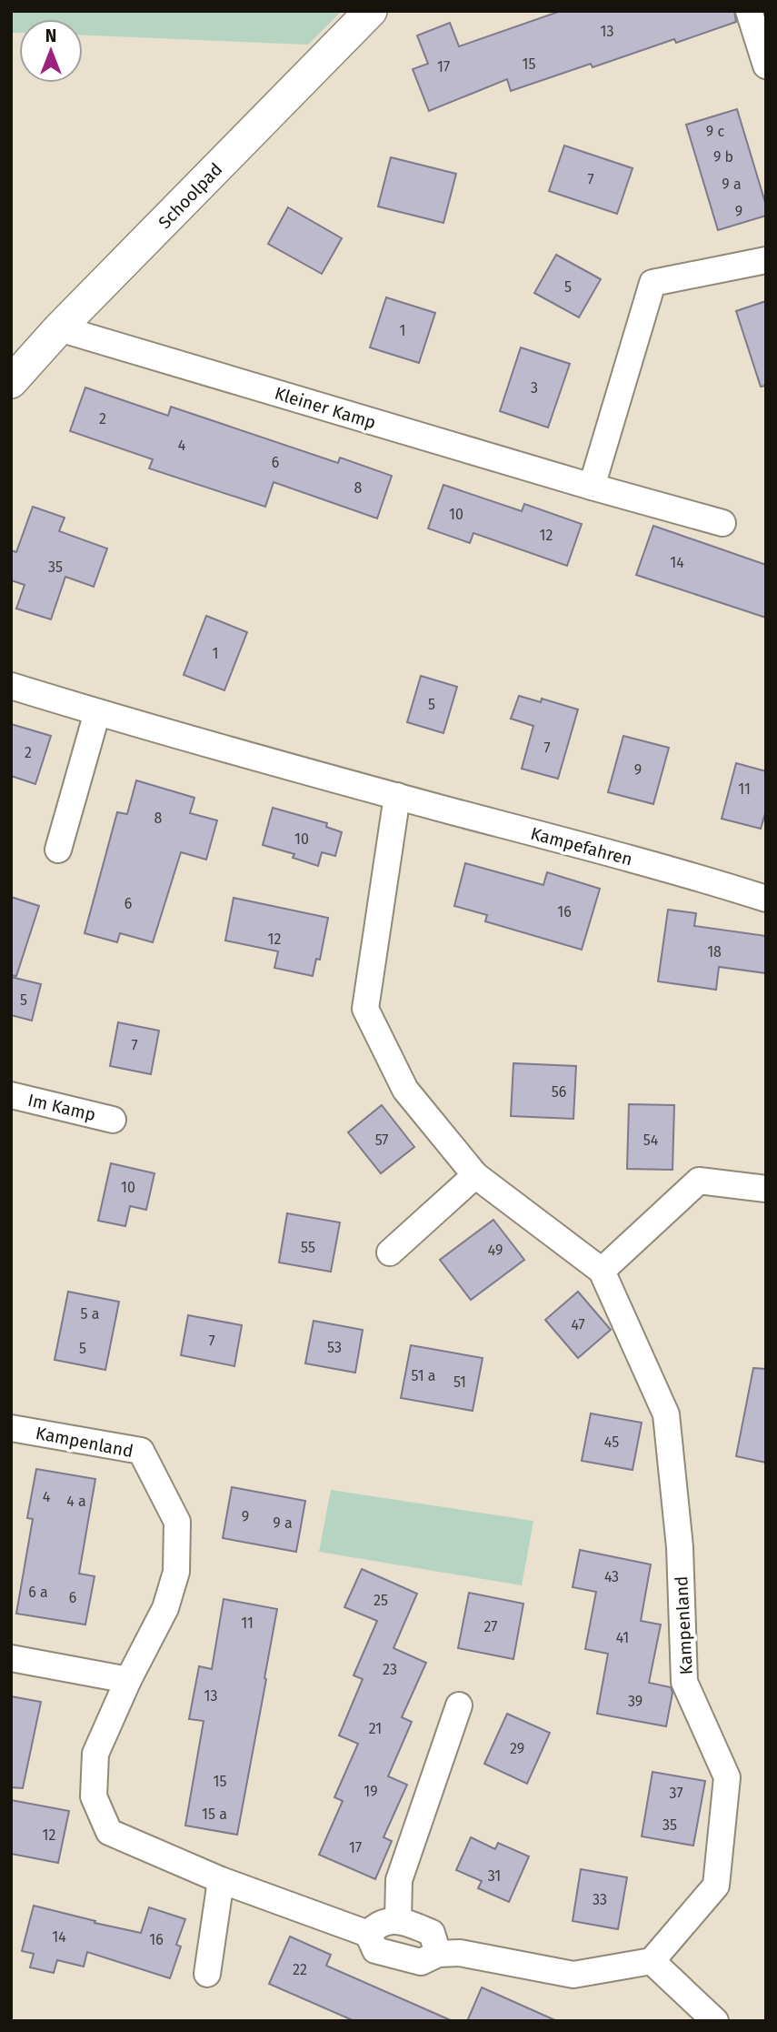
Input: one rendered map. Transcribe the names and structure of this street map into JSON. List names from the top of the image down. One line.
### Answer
{"streets":{"street":["Schoolpad","Kleiner Kamp","Kampefahren","Im Kamp","Kampenland"]},"crossings":[["Schoolpad","Kleiner Kamp"],["Kampefahren","Kampenland"]],"house_numbers":["13","15","17","9 c","9 b","7","9 a","9","5","1","3","2","4","6","8","10","12","14","35","1","5","7","2","9","11","8","10","6","16","12","18","5","7","56","57","54","10","55","49","5 a","47","7","53","5","51 a","51","45","4","4 a","9","9 a","43","6 a","6","25","11","27","41","23","13","39","21","29","15","19","37","15 a","35","12","17","31","33","14","16","22"],"north":"top"}
